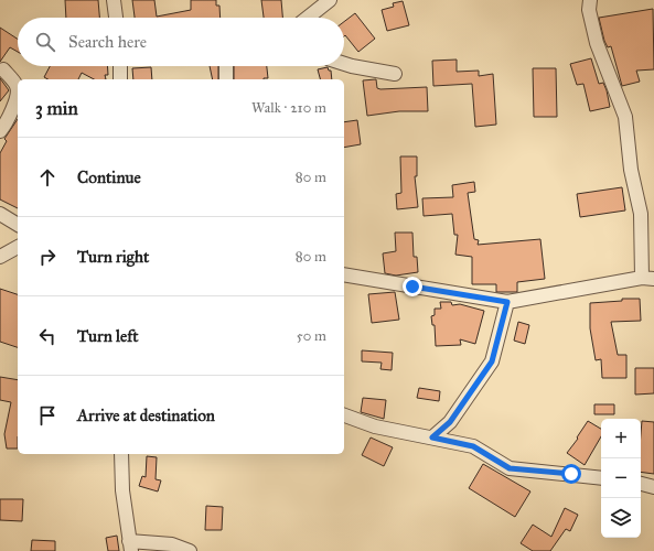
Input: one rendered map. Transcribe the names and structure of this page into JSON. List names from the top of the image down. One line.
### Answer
{"page":{"search":"Search here","heading":["3 min","Walk · 210 m"],"list":[["Continue","80 m"],["Turn right","80 m"],["Turn left","50 m"],"Arrive at destination"],"map_buttons":["+","−"]}}
